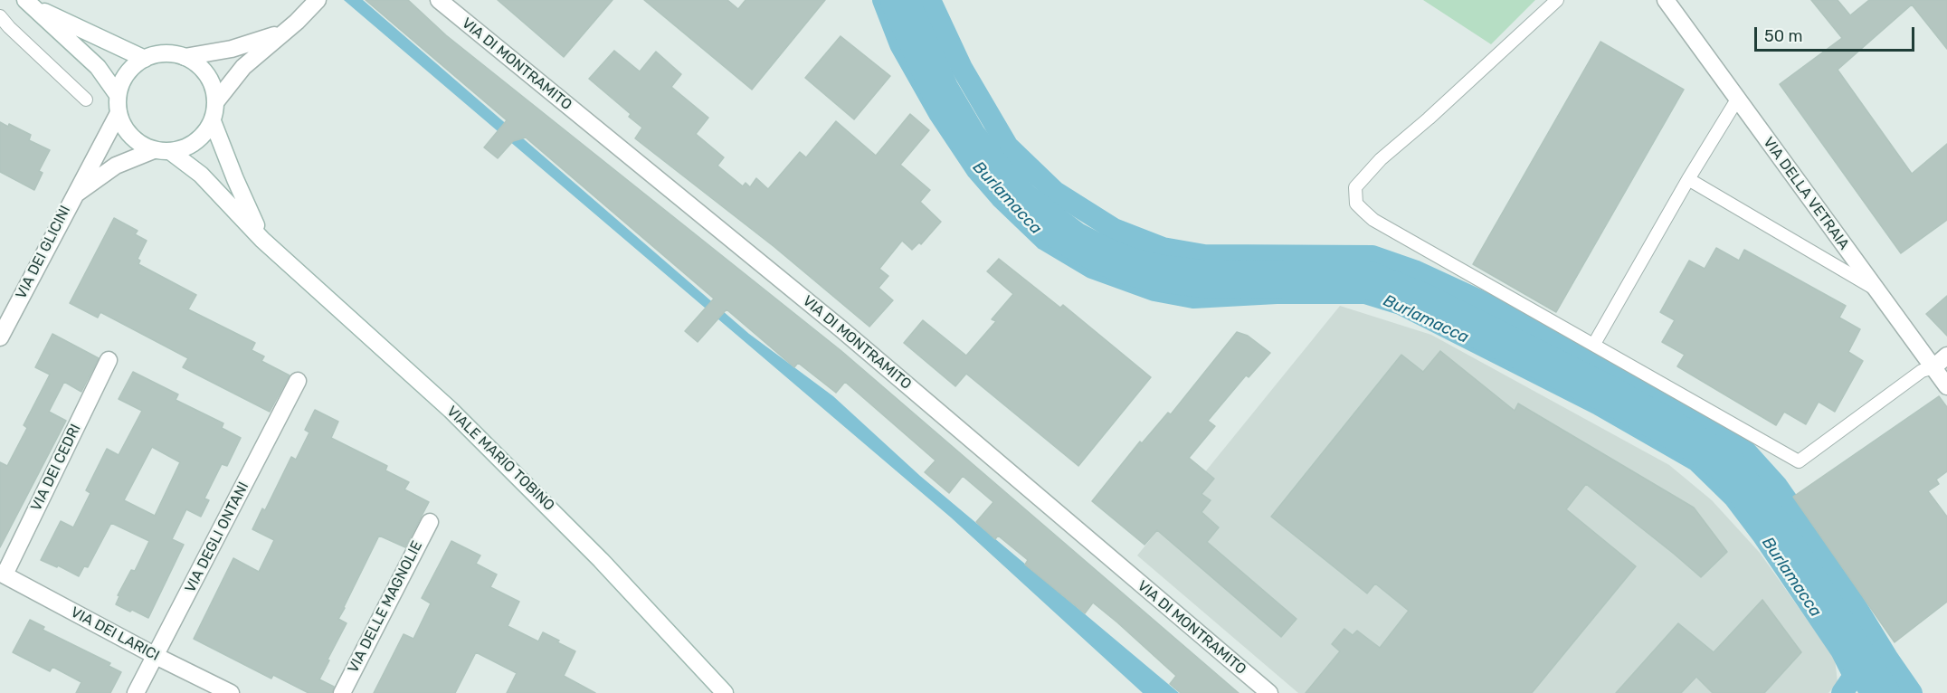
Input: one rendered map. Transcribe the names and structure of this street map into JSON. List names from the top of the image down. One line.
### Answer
{"streets":{"street":["VIA DI MONTRAMITO","VIA DELLA VETRAIA","VIA DEI GLICINI","VIALE MARIO TOBINO","VIA DEI CEDRI","VIA DEGLI ONTANI","VIA DELLE MAGNOLIE","VIA DEI LARICI"]},"crossings":[["VIA DEI GLICINI","VIALE MARIO TOBINO"],["VIA DEI CEDRI","VIA DEI LARICI"],["VIA DEGLI ONTANI","VIA DEI LARICI"]],"water":["Burlamacca"],"scale_bar":"50 m"}
